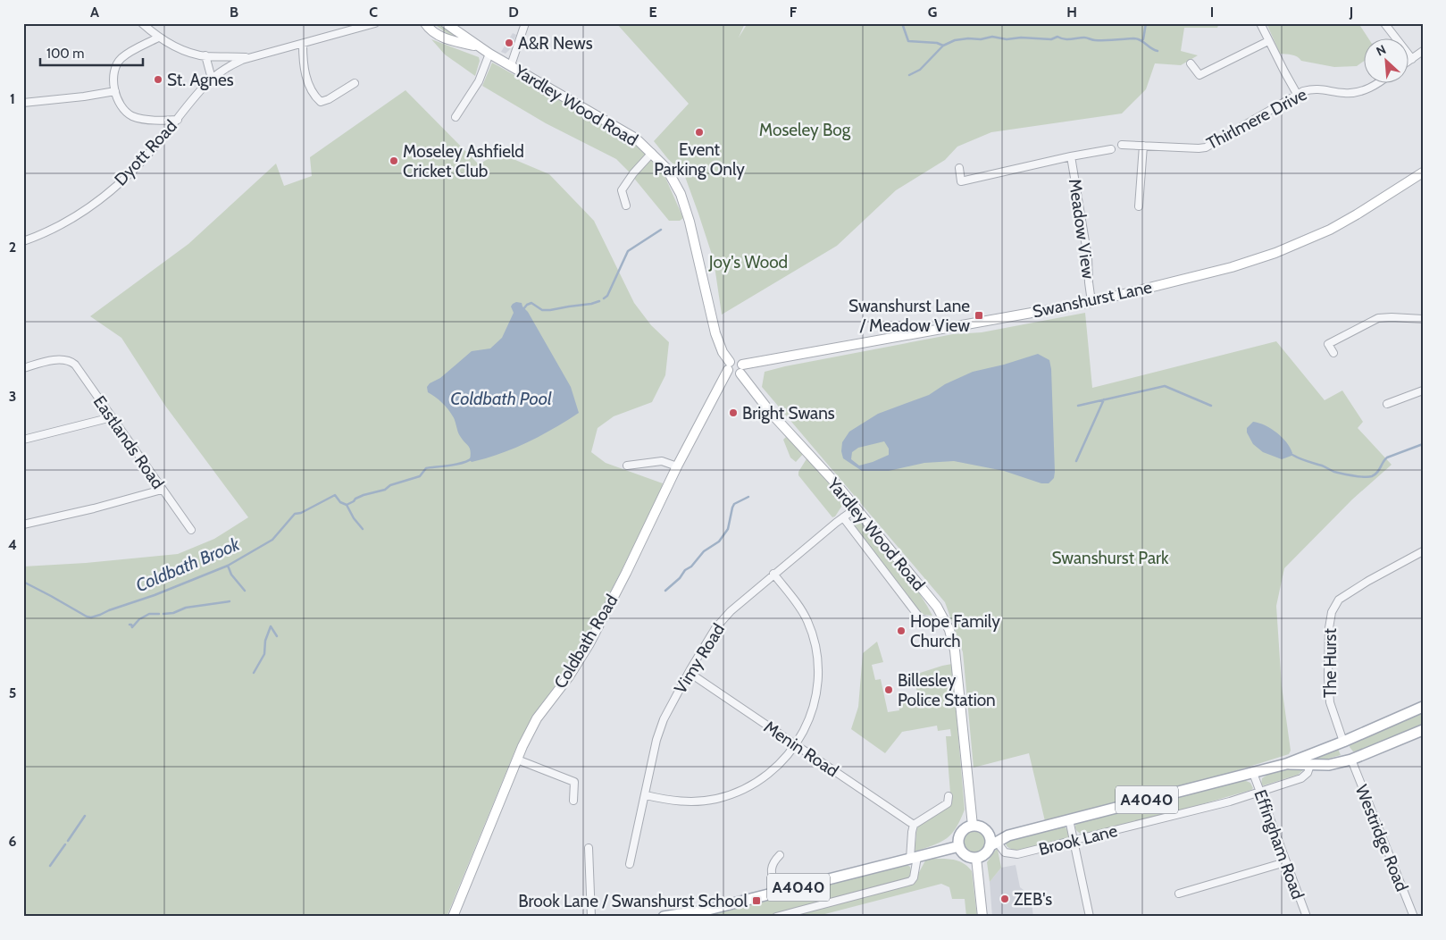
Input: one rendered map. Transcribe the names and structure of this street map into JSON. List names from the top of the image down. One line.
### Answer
{"streets":{"main road":["Yardley Wood Road","Swanshurst Lane","Coldbath Road","A4040","Brook Lane"],"street":["Thirlmere Drive","Dyott Road","Meadow View","Eastlands Road","Vimy Road","The Hurst","Menin Road","Westridge Road","Effingham Road"]},"crossings":[["Yardley Wood Road","Swanshurst Lane"],["Yardley Wood Road","Coldbath Road"],["Yardley Wood Road","Vimy Road"],["Yardley Wood Road","A4040"],["Yardley Wood Road","Brook Lane"],["Meadow View","Swanshurst Lane"],["Vimy Road","Menin Road"],["The Hurst","Brook Lane"],["A4040","Brook Lane"],["Westridge Road","Brook Lane"],["Brook Lane","Effingham Road"]],"water":["Coldbath Pool","Coldbath Brook"],"parks":["Moseley Bog","Joy's Wood","Swanshurst Park"],"places":{"other":["A&R News","St. Agnes","Event Parking Only","Moseley Ashfield Cricket Club","Bright Swans","Hope Family Church","Billesley Police Station","ZEB's"],"transit":["Swanshurst Lane / Meadow View","Brook Lane / Swanshurst School"]},"scale_bar":"100 m","north":"top left","grid":{"columns":["A","B","C","D","E","F","G","H","I","J"],"rows":["1","2","3","4","5","6"]}}
